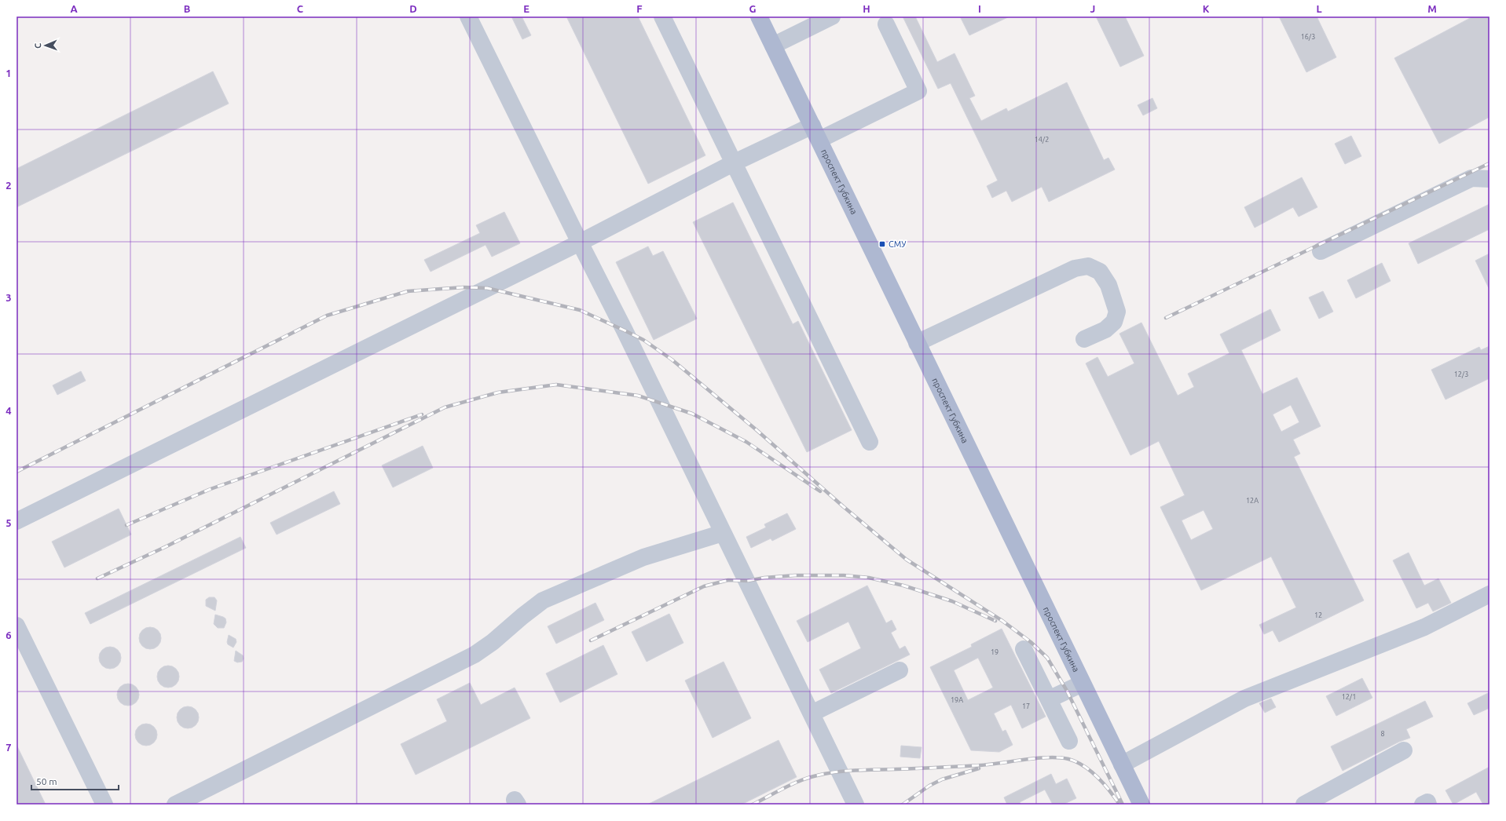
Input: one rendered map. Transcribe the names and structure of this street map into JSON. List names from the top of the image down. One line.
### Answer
{"streets":{"main road":["проспект Губкина"]},"places":{"transit":["СМУ"]},"house_numbers":["16/3","14/2","12/3","12А","12","19","12/1","19А","17","8"],"scale_bar":"50 m","north":"left","grid":{"columns":["A","B","C","D","E","F","G","H","I","J","K","L","M"],"rows":["1","2","3","4","5","6","7"]}}
